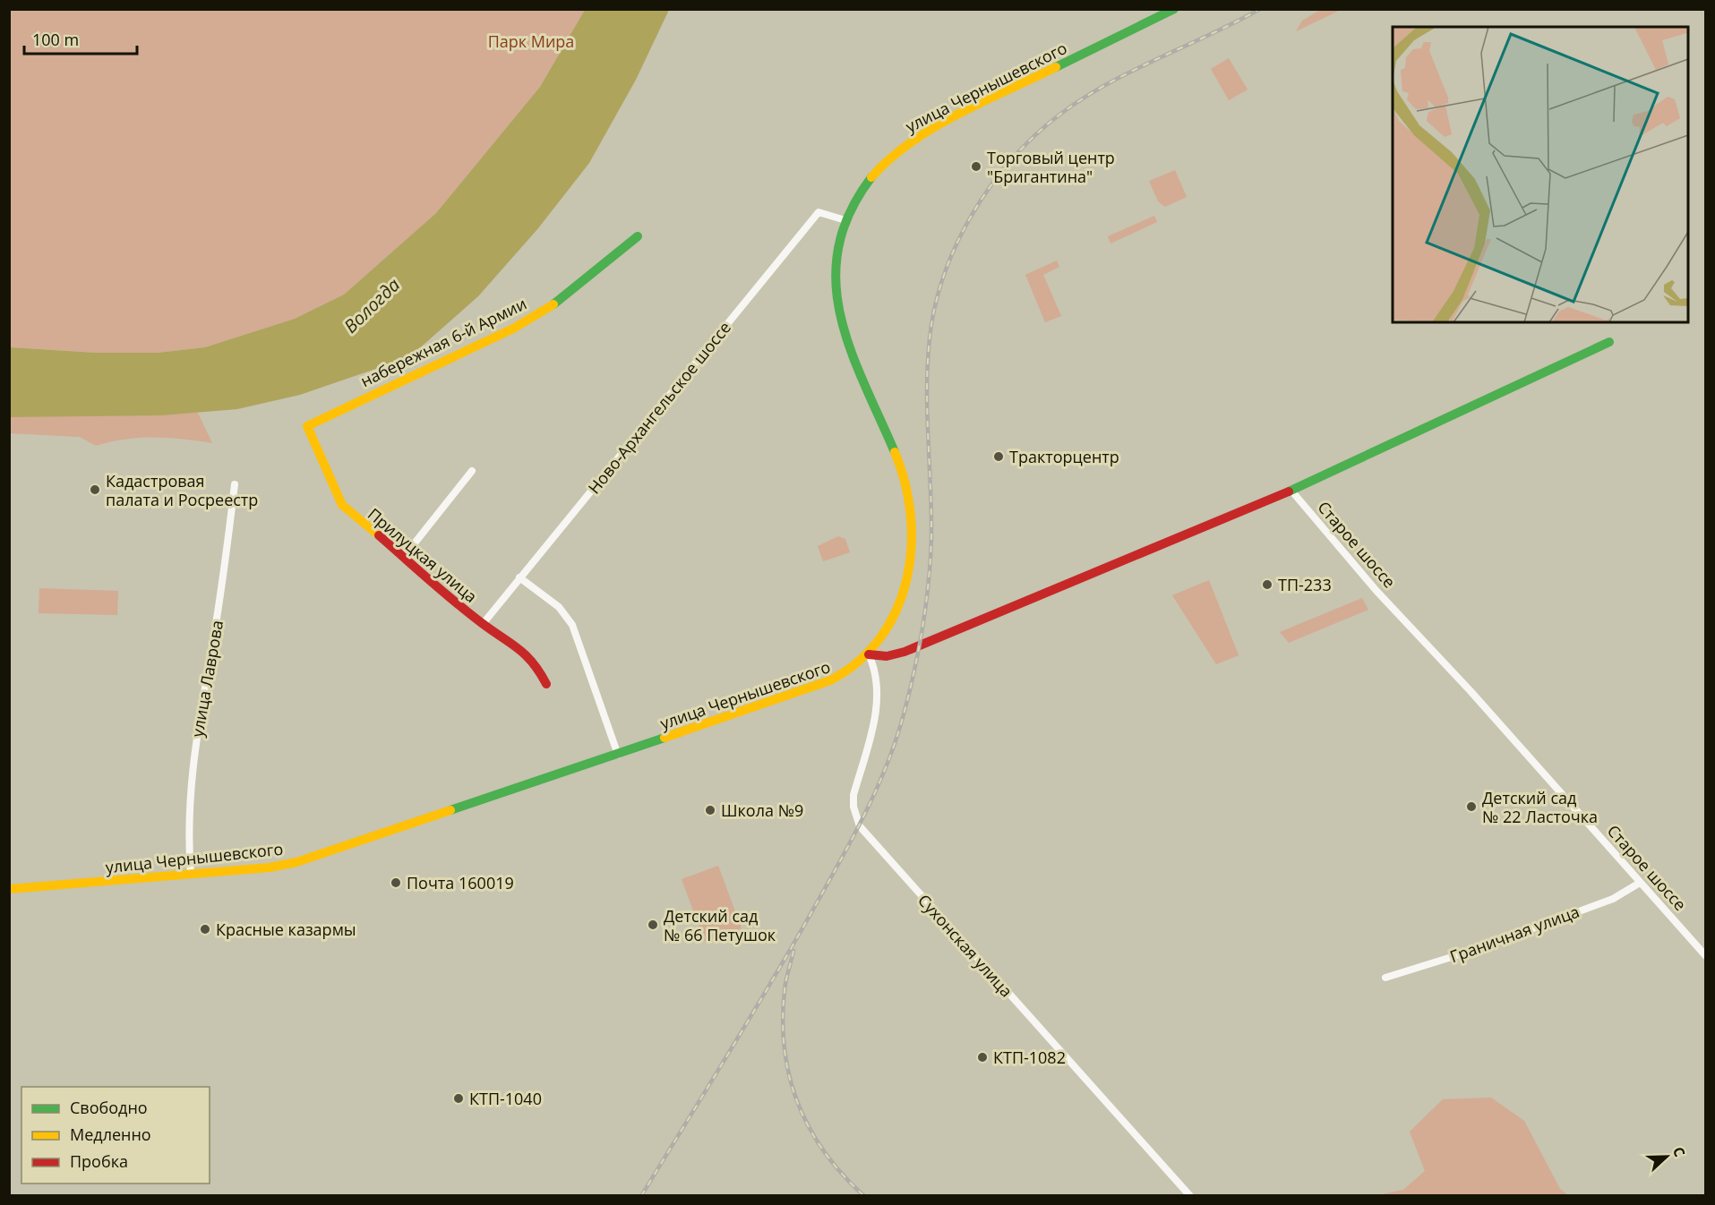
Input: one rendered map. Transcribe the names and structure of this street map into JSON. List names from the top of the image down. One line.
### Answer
{"streets":{"main road":["улица Чернышевского","набережная 6-й Армии","Прилуцкая улица"],"street":["Ново-Архангельское шоссе","Старое шоссе","улица Лаврова","Граничная улица","Сухонская улица"]},"crossings":[["улица Чернышевского","Ново-Архангельское шоссе"],["улица Чернышевского","улица Лаврова"],["улица Чернышевского","Сухонская улица"],["набережная 6-й Армии","Прилуцкая улица"],["Ново-Архангельское шоссе","Прилуцкая улица"],["Старое шоссе","Граничная улица"]],"water":["Вологда"],"parks":["Парк Мира"],"places":["Торговый центр \"Бригантина\"","Тракторцентр","Кадастровая палата и Росреестр","ТП-233","Детский сад № 22 Ласточка","Школа №9","Почта 160019","Детский сад № 66 Петушок","Красные казармы","КТП-1082","КТП-1040"],"legend":["Свободно","Медленно","Пробка"],"scale_bar":"100 m","north":"right"}
